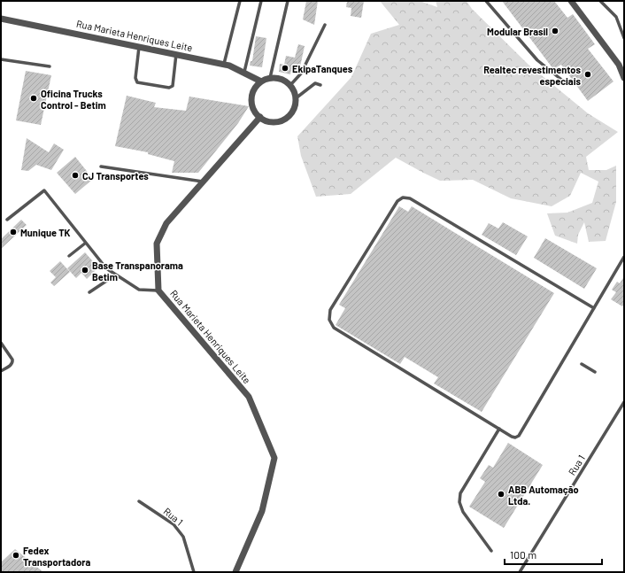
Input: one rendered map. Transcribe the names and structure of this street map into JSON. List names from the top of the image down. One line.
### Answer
{"streets":{"street":["Rua Marieta Henriques Leite"],"lane":["Rua 1"]},"places":["Modular Brasil","EkipaTanques","Realtec revestimentos especiais","Oficina Trucks Control - Betim","CJ Transportes","Munique TK","Base Transpanorama Betim","ABB Automação Ltda.","Fedex Transportadora"],"scale_bar":"100 m"}
